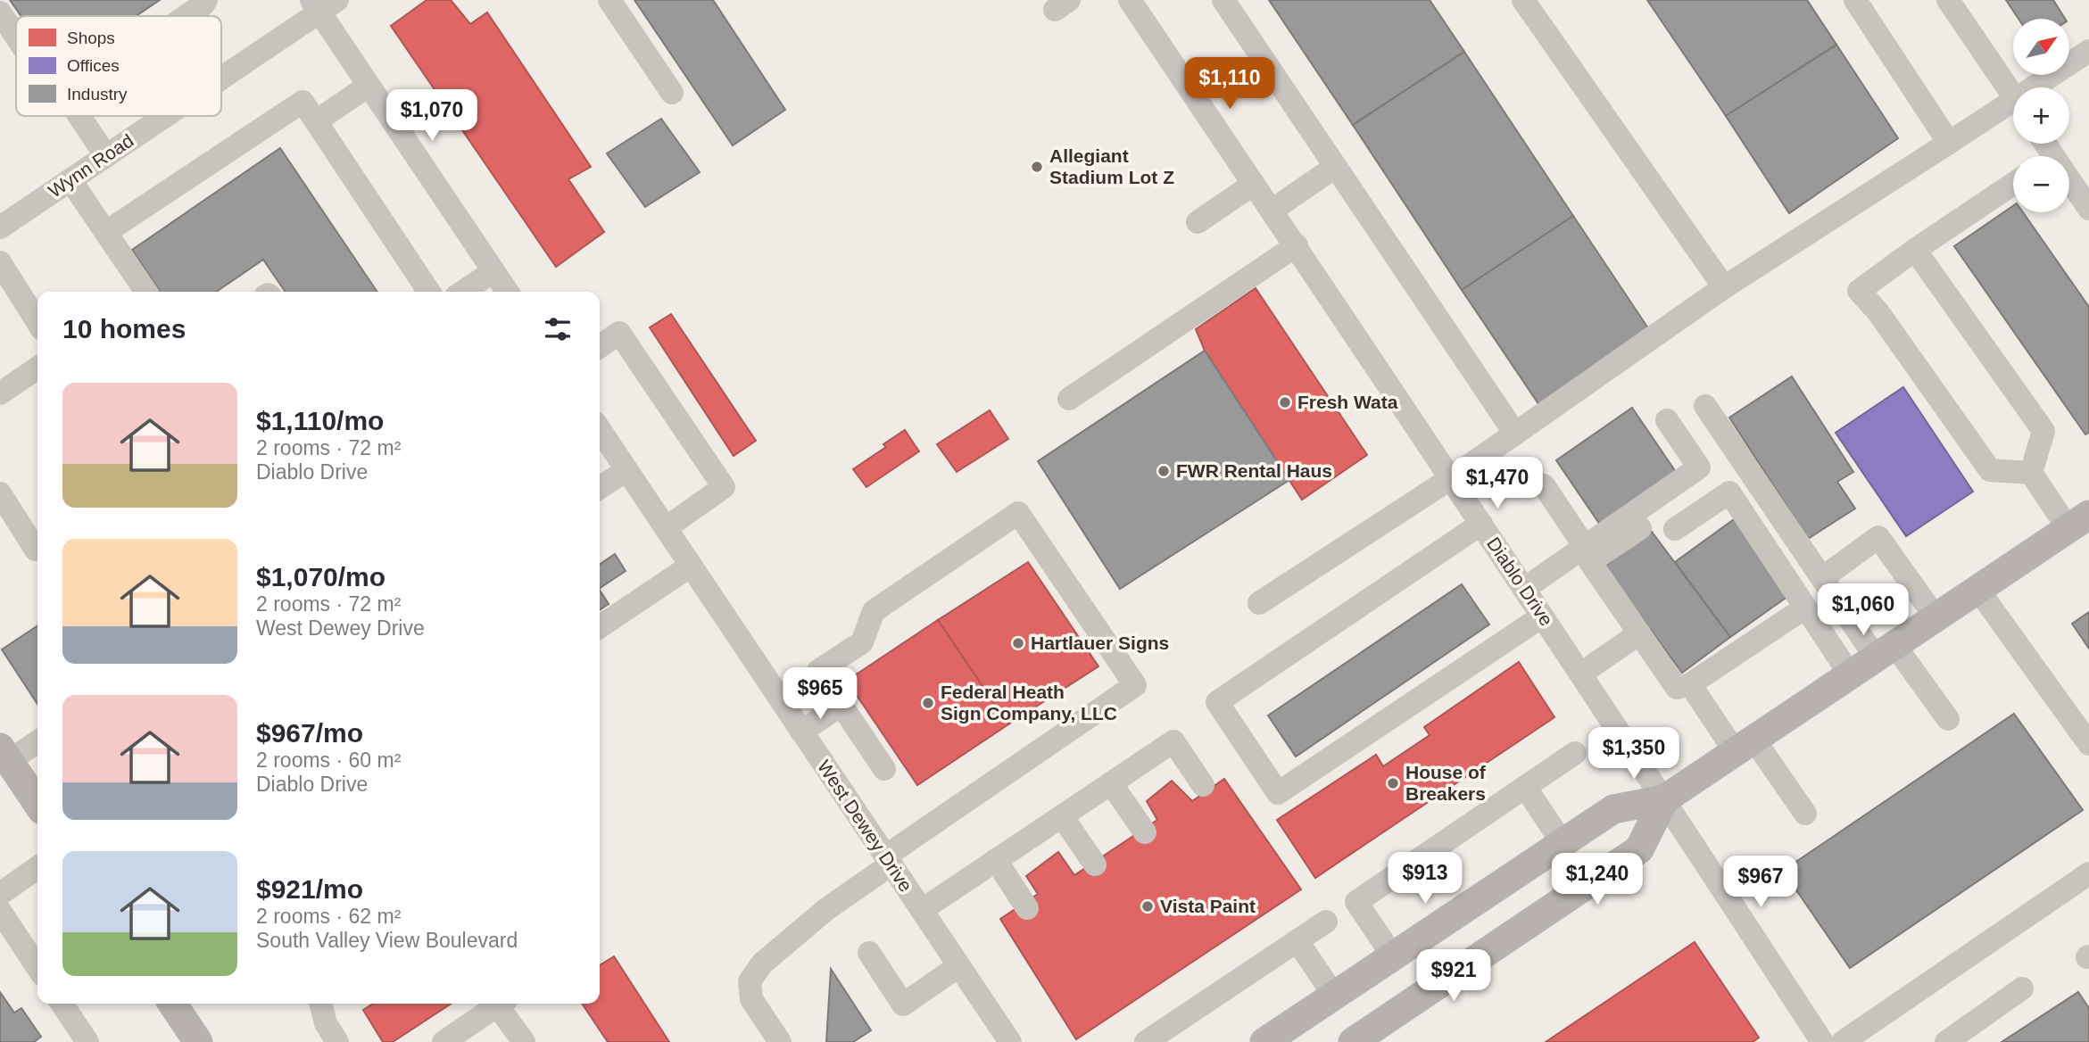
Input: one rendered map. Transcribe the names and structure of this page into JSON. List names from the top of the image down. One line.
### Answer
{"streets":{"street":["Wynn Road","Diablo Drive","West Dewey Drive"]},"places":["Allegiant Stadium Lot Z","Fresh Wata","FWR Rental Haus","Hartlauer Signs","Federal Heath Sign Company, LLC","House of Breakers","Vista Paint"],"legend":["Shops","Offices","Industry"],"north":"top right","page":{"map_buttons":["+","−"],"price":["$1,110","$1,070","$1,470","$1,060","$965","$1,350","$913","$1,240","$967","$921"],"heading":"10 homes","list":[{"name":"$1,110/mo","note":"2 rooms · 72 m² · Diablo Drive"},{"name":"$1,070/mo","note":"2 rooms · 72 m² · West Dewey Drive"},{"name":"$967/mo","note":"2 rooms · 60 m² · Diablo Drive"},{"name":"$921/mo","note":"2 rooms · 62 m² · South Valley View Boulevard"}]}}
